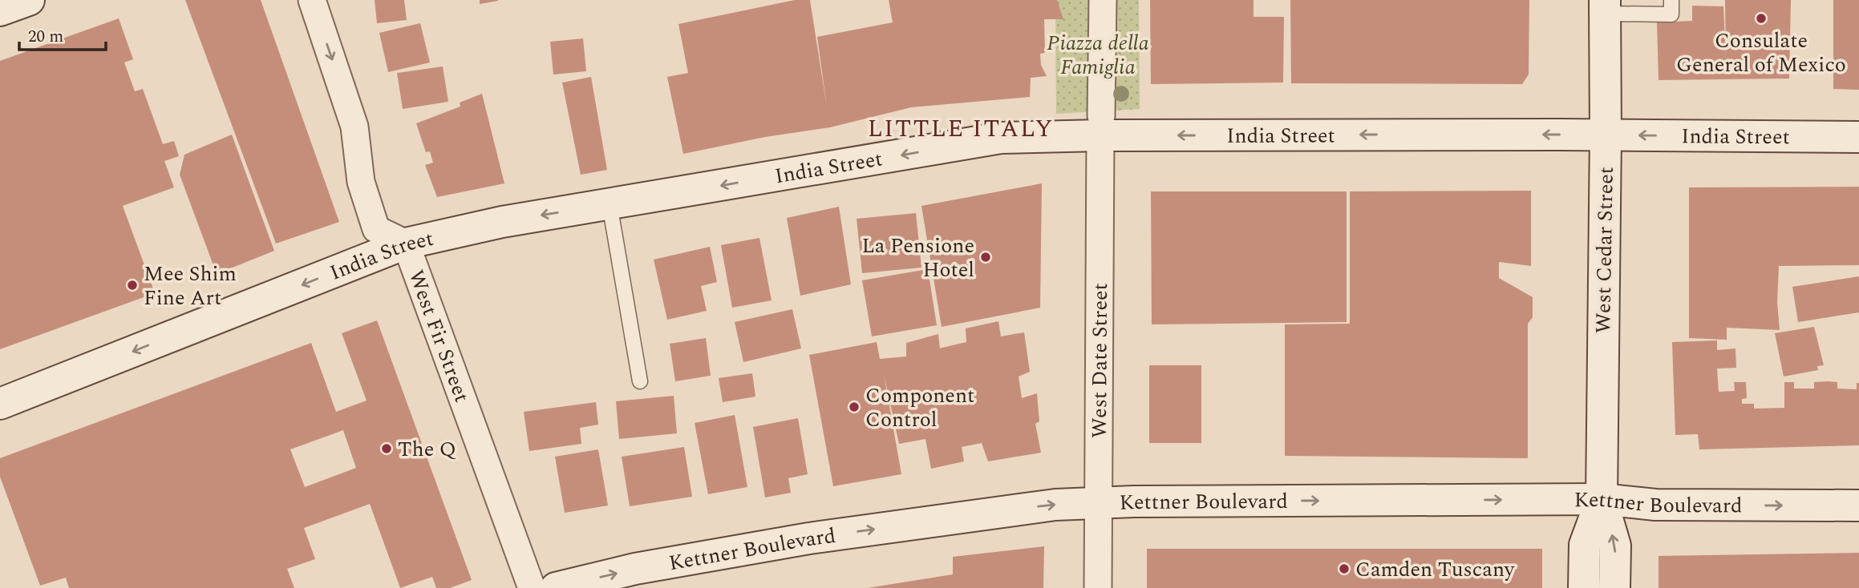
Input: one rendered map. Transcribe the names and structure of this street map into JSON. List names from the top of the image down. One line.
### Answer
{"streets":{"main road":["India Street","West Cedar Street","Kettner Boulevard"],"street":["West Fir Street","West Date Street"]},"crossings":[["India Street","West Cedar Street"],["India Street","West Fir Street"],["India Street","West Date Street"],["West Cedar Street","Kettner Boulevard"],["West Date Street","Kettner Boulevard"]],"one_way":["India Street","West Fir Street","Kettner Boulevard"],"districts":["LITTLE ITALY"],"parks":["Piazza della Famiglia"],"places":["Consulate General of Mexico","La Pensione Hotel","Mee Shim Fine Art","Component Control","The Q","Camden Tuscany"],"scale_bar":"20 m"}
